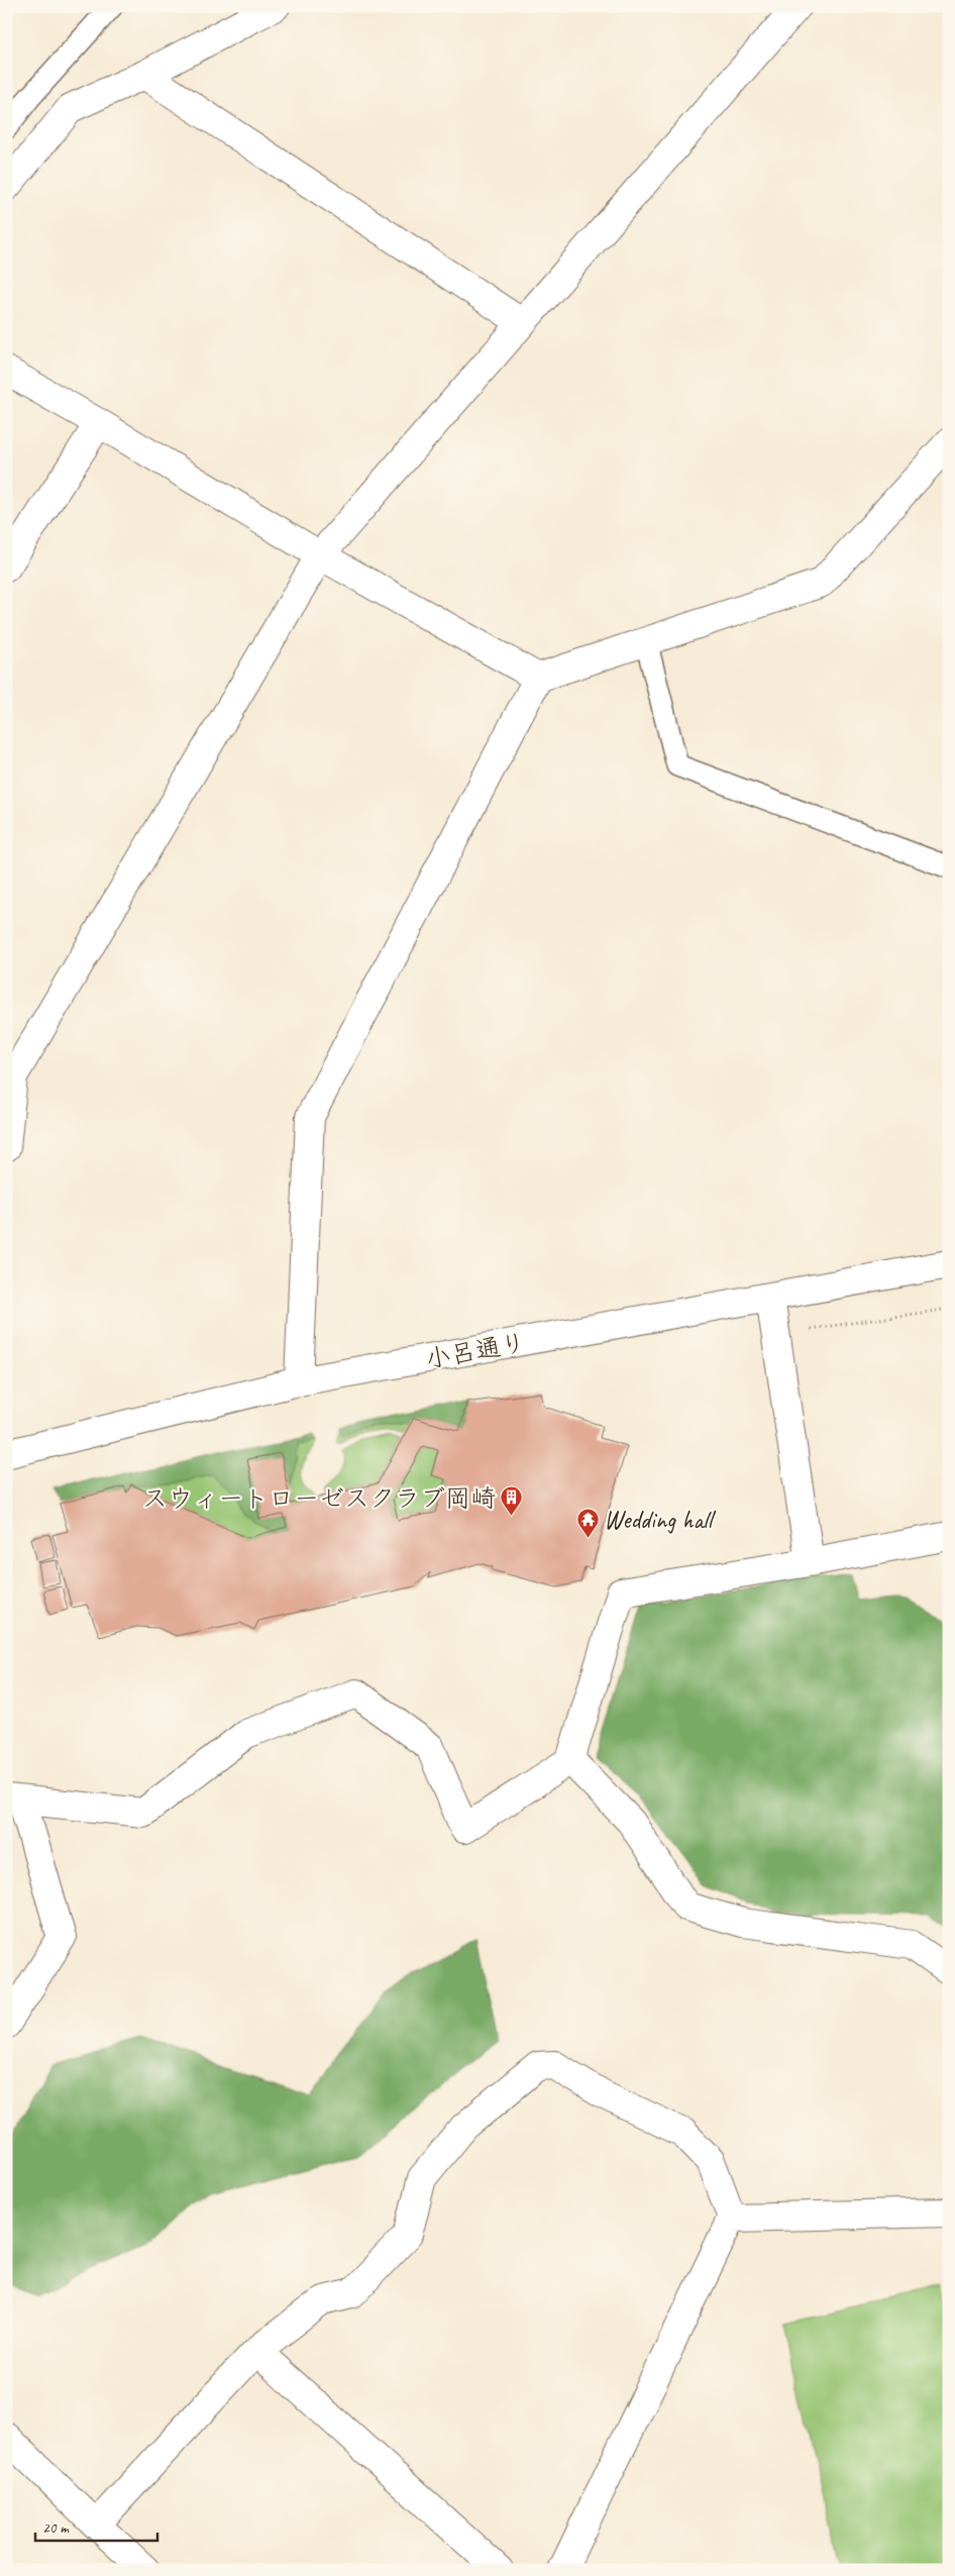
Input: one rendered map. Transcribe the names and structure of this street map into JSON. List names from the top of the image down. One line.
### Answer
{"streets":{"street":["小呂通り"]},"places":{"building":["スウィートローゼスクラブ岡崎"],"temple":["Wedding hall"]},"scale_bar":"20 m"}
